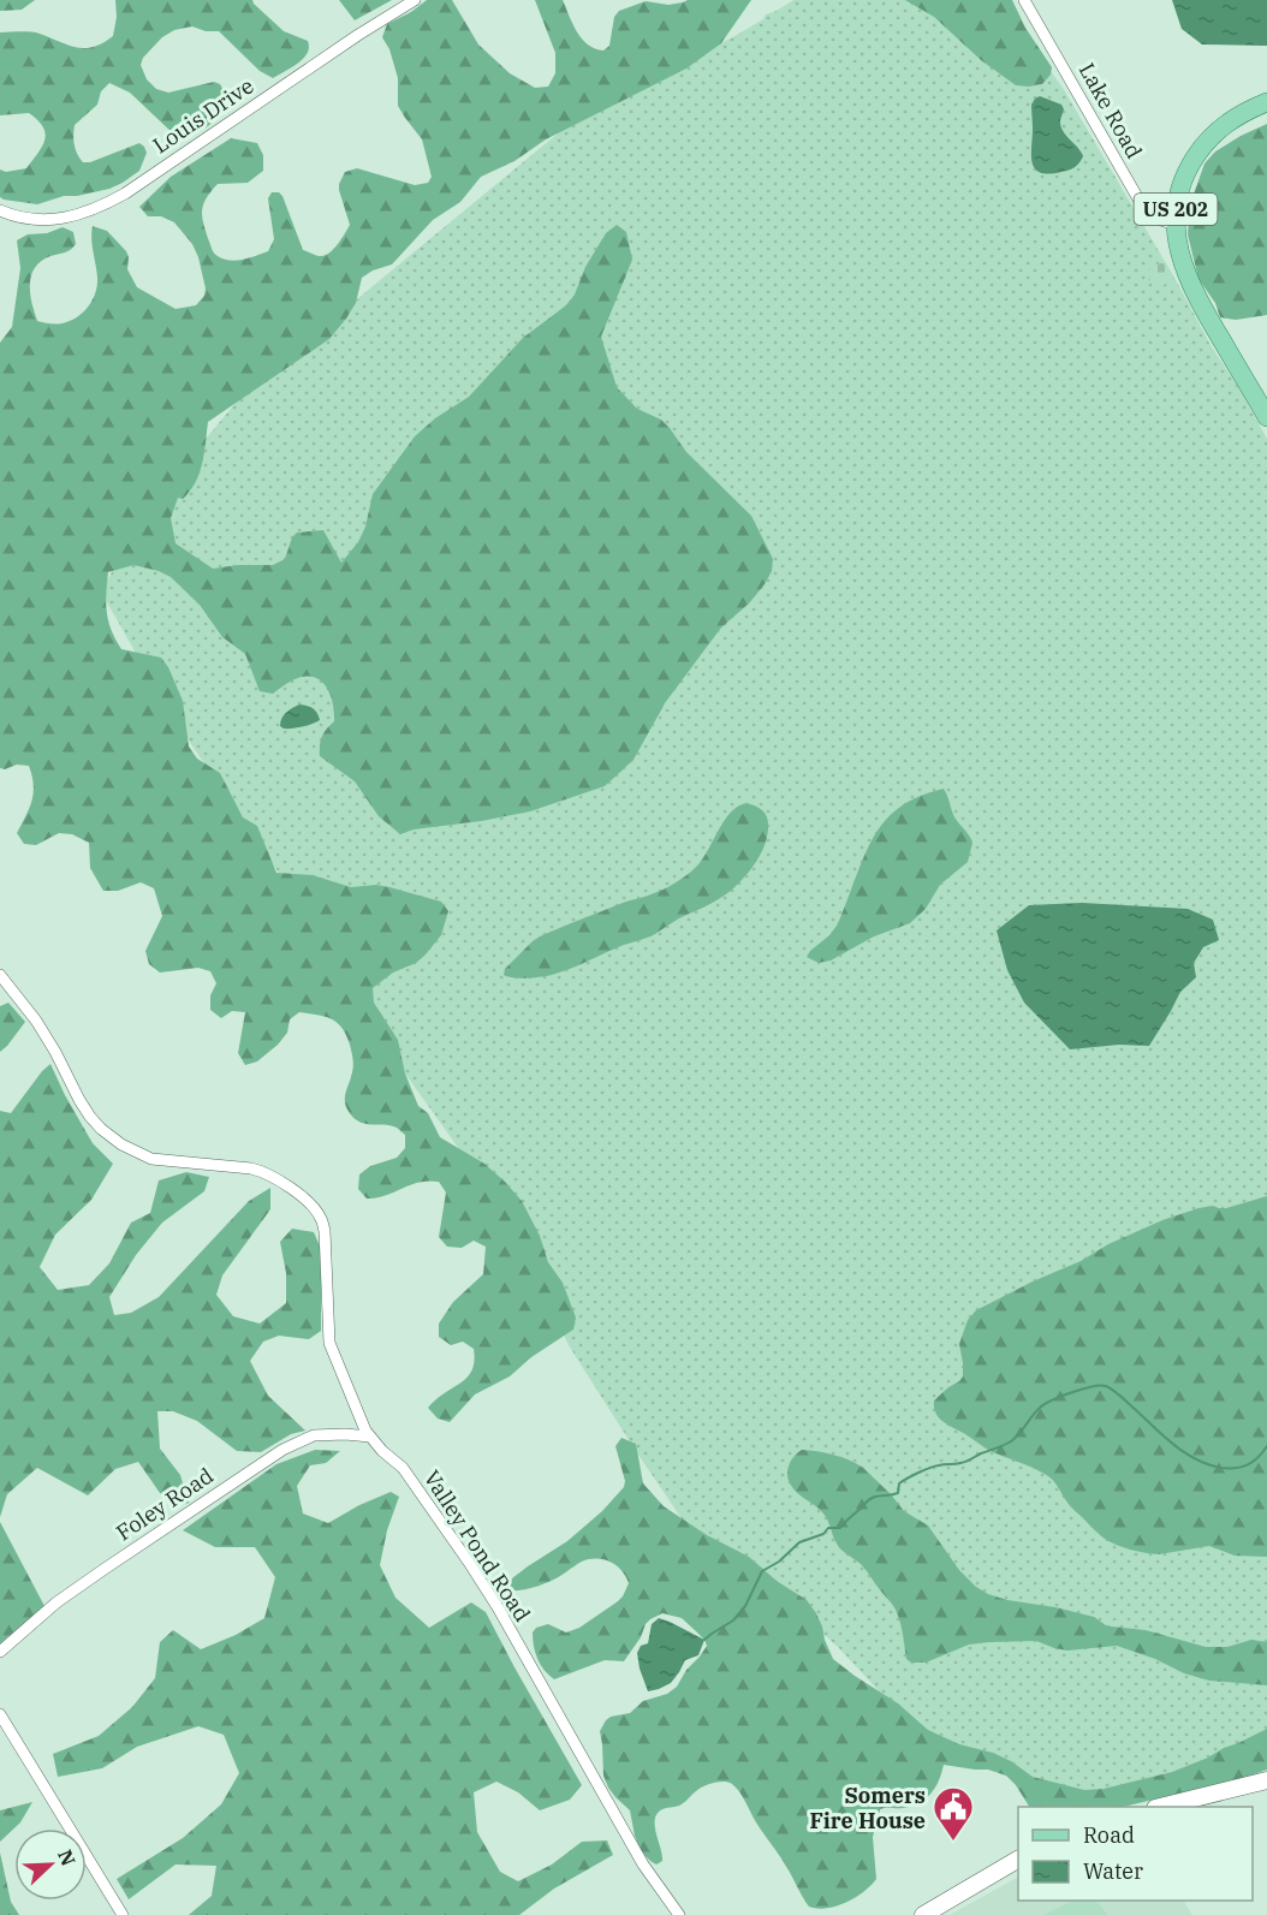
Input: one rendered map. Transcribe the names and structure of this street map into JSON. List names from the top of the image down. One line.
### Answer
{"streets":{"main road":["US 202"],"street":["Lake Road","Louis Drive","Foley Road","Valley Pond Road"]},"crossings":[["Lake Road","US 202"],["Foley Road","Valley Pond Road"]],"places":{"public building":["Somers Fire House"]},"legend":["Road","Water"],"north":"top right"}
